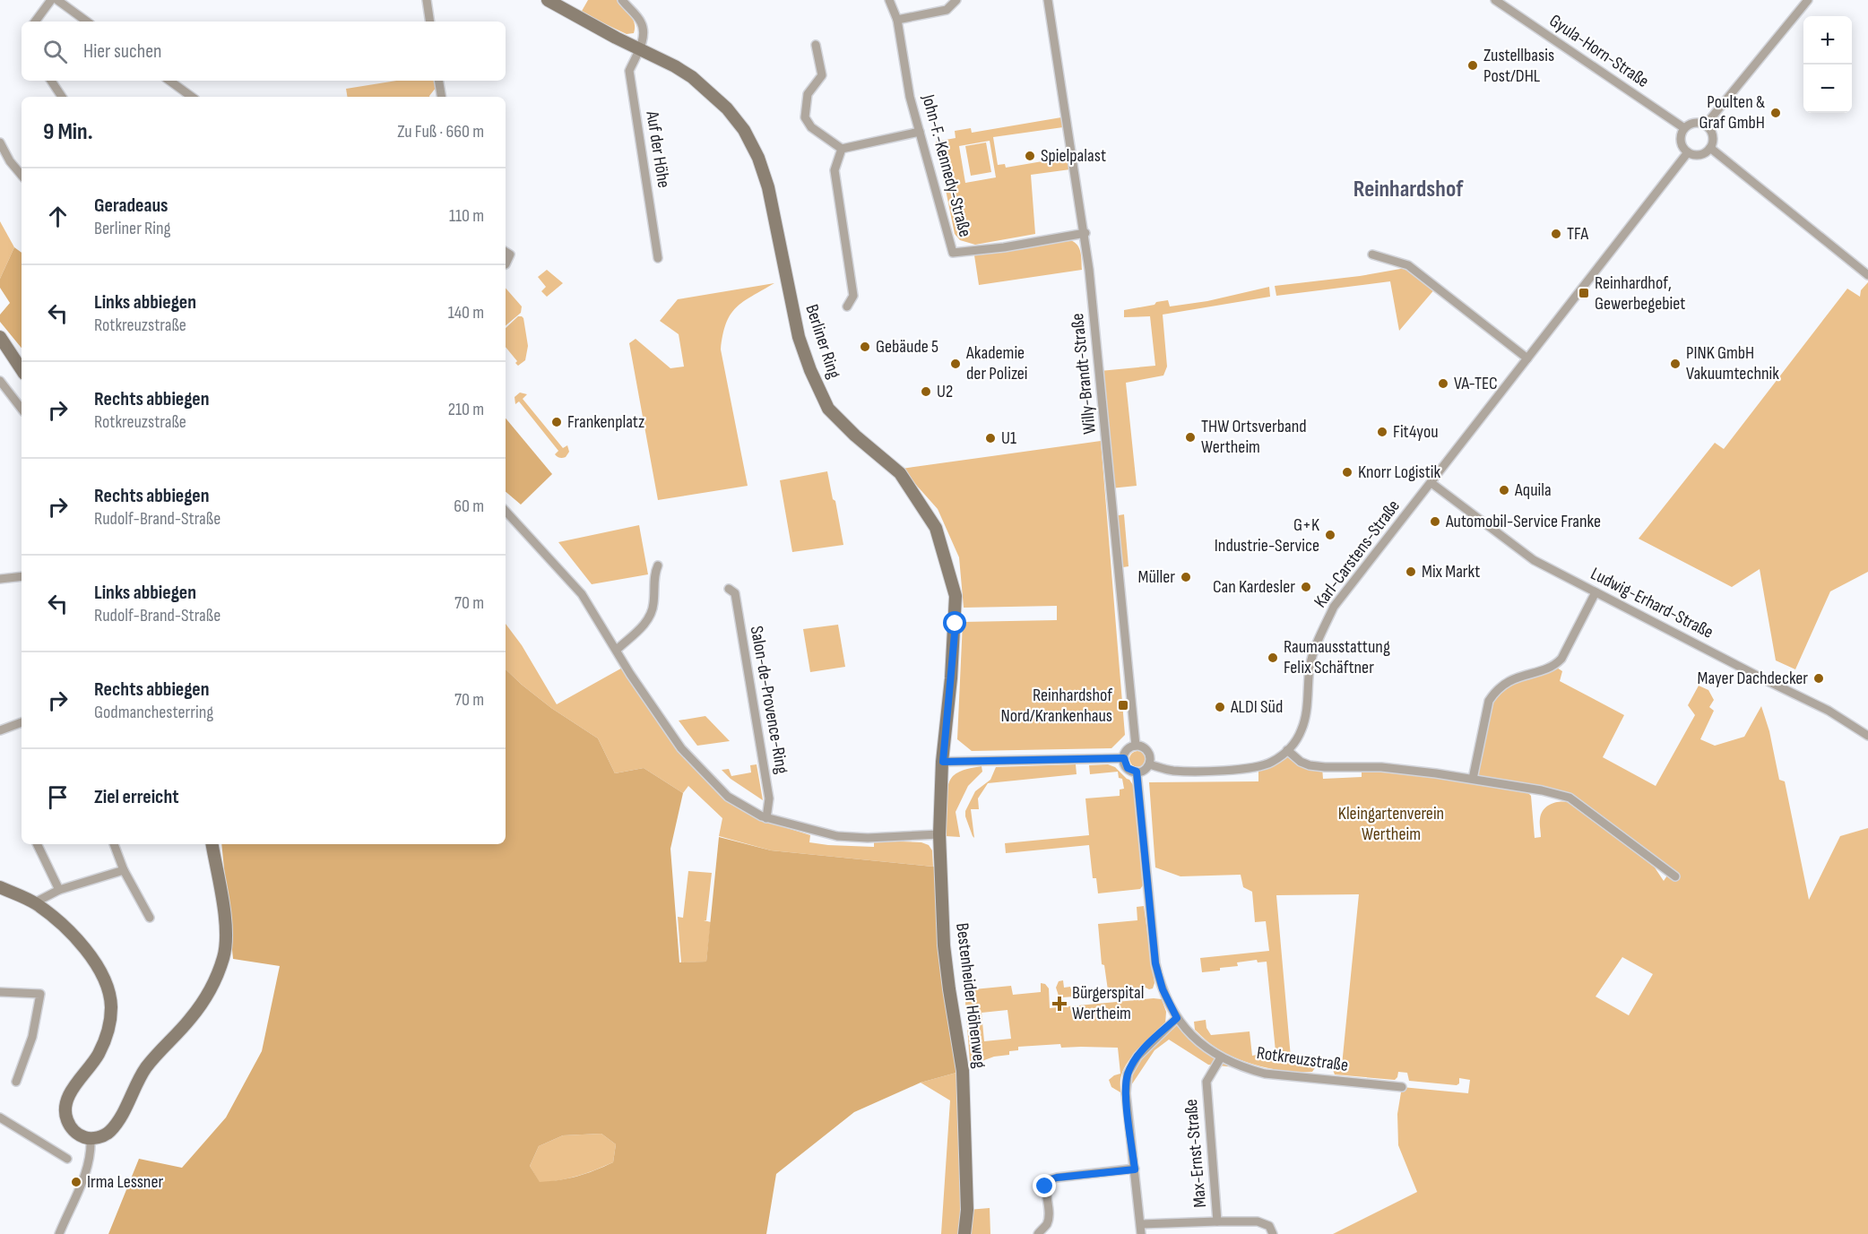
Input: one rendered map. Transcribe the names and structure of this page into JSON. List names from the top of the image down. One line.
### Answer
{"streets":{"street":["Gyula-Horn-Straße","Auf der Höhe","John-F.-Kennedy-Straße","Berliner Ring","Willy-Brandt-Straße","Karl-Carstens-Straße","Ludwig-Erhard-Straße","Salon-de-Provence-Ring","Bestenheider Höhenweg","Rotkreuzstraße","Max-Ernst-Straße"]},"crossings":[["Gyula-Horn-Straße","Karl-Carstens-Straße"],["Auf der Höhe","Berliner Ring"],["John-F.-Kennedy-Straße","Willy-Brandt-Straße"],["Berliner Ring","Bestenheider Höhenweg"],["Willy-Brandt-Straße","Karl-Carstens-Straße"],["Willy-Brandt-Straße","Rotkreuzstraße"],["Karl-Carstens-Straße","Ludwig-Erhard-Straße"],["Karl-Carstens-Straße","Rotkreuzstraße"],["Rotkreuzstraße","Max-Ernst-Straße"]],"districts":["Reinhardshof"],"parks":["Kleingartenverein Wertheim"],"places":{"other":["Zustellbasis Post/DHL","Poulten & Graf GmbH","Spielpalast","TFA","Gebäude 5","Akademie der Polizei","PINK GmbH Vakuumtechnik","VA-TEC","U2","Frankenplatz","Fit4you","THW Ortsverband Wertheim","U1","Knorr Logistik","Aquila","Automobil-Service Franke","G+K Industrie-Service","Mix Markt","Müller","Can Kardesler","Raumausstattung Felix Schäftner","Mayer Dachdecker","ALDI Süd","Irma Lessner"],"transit":["Reinhardhof, Gewerbegebiet","Reinhardshof Nord/Krankenhaus"],"health":["Bürgerspital Wertheim"]},"page":{"map_buttons":["+","−"],"search":"Hier suchen","heading":["9 Min.","Zu Fuß · 660 m"],"list":[["Geradeaus","Berliner Ring","110 m"],["Links abbiegen","Rotkreuzstraße","140 m"],["Rechts abbiegen","Rotkreuzstraße","210 m"],["Rechts abbiegen","Rudolf-Brand-Straße","60 m"],["Links abbiegen","Rudolf-Brand-Straße","70 m"],["Rechts abbiegen","Godmanchesterring","70 m"],"Ziel erreicht"]}}
